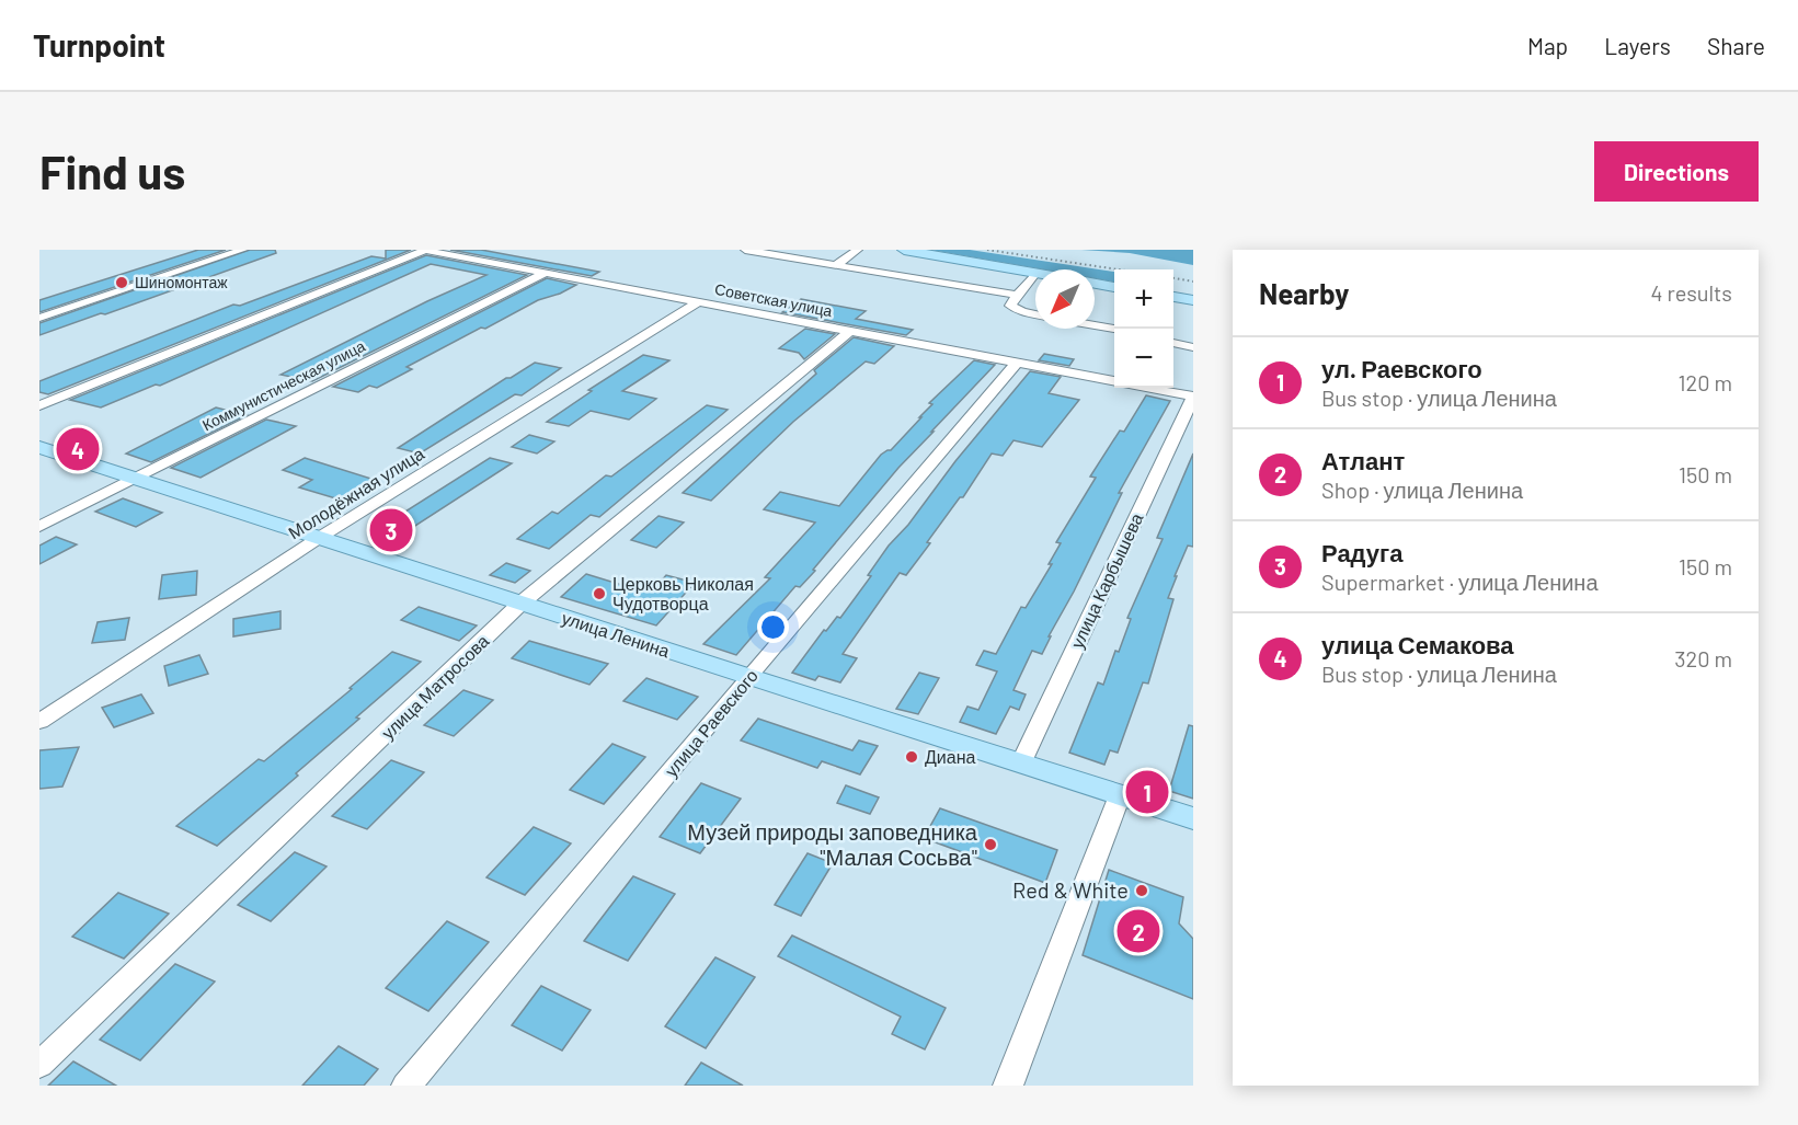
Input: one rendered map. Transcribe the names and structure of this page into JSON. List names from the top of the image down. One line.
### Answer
{"streets":{"main road":["улица Ленина"],"street":["Советская улица","Коммунистическая улица","Молодёжная улица","улица Карбышева","улица Матросова","улица Раевского"]},"crossings":[["Советская улица","Коммунистическая улица"],["Советская улица","Молодёжная улица"],["Советская улица","улица Карбышева"],["Советская улица","улица Матросова"],["Советская улица","улица Раевского"],["Коммунистическая улица","улица Ленина"],["Молодёжная улица","улица Ленина"],["улица Карбышева","улица Ленина"],["улица Ленина","улица Матросова"],["улица Ленина","улица Раевского"]],"places":["Шиномонтаж","Церковь Николая Чудотворца","Диана","Музей природы заповедника \"Малая Сосьва\"","Red & White"],"north":"bottom left","page":{"header":"Turnpoint","nav":["Map","Layers","Share"],"buttons":"Directions","title":"Find us","heading":["Nearby","4 results"],"map_buttons":["+","−"],"list":[{"mark":"1","name":"ул. Раевского","note":"Bus stop · улица Ленина","value":"120 m"},{"mark":"2","name":"Атлант","note":"Shop · улица Ленина","value":"150 m"},{"mark":"3","name":"Радуга","note":"Supermarket · улица Ленина","value":"150 m"},{"mark":"4","name":"улица Семакова","note":"Bus stop · улица Ленина","value":"320 m"}],"pins":["4","3","1","2"]}}
